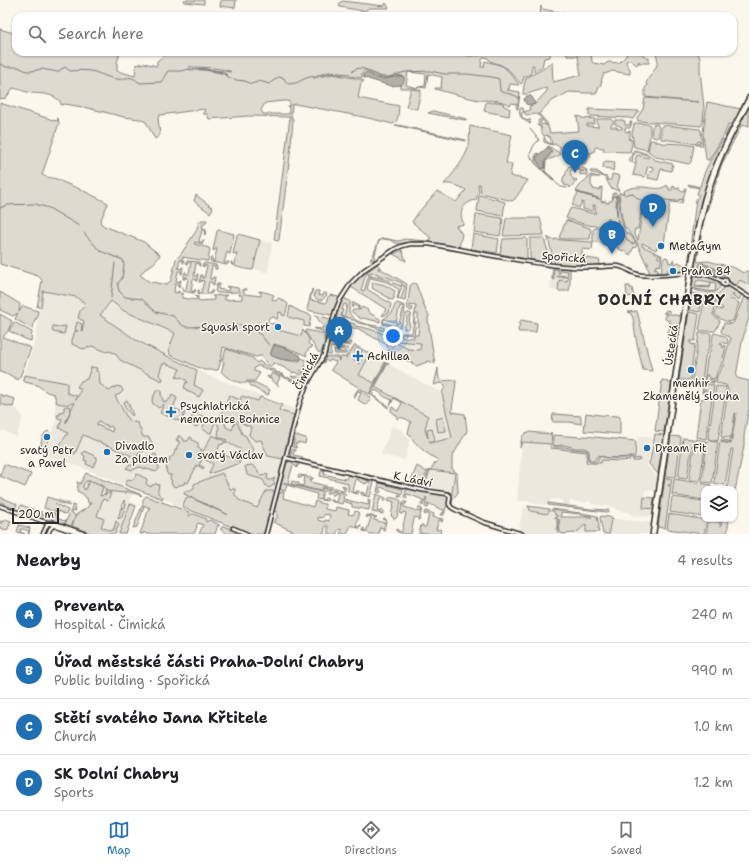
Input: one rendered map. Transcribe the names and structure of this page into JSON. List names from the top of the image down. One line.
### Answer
{"streets":{"street":["Spořická","Ústecká","Čimická","K Ládví"]},"crossings":[["Spořická","Čimická"],["Čimická","K Ládví"]],"districts":["DOLNÍ CHABRY"],"places":{"other":["MetaGym","Praha 84","Squash sport","menhir Zkamenělý slouha","svatý Petr a Pavel","Dream Fit","Divadlo Za plotem","svatý Václav"],"health":["Achillea","Psychiatrická nemocnice Bohnice"]},"scale_bar":"200 m","page":{"search":"Search here","pins":["C","D","B","A"],"scale":"200 m","heading":["Nearby","4 results"],"list":[{"mark":"A","name":"Preventa","note":"Hospital · Čimická","value":"240 m"},{"mark":"B","name":"Úřad městské části Praha-Dolní Chabry","note":"Public building · Spořická","value":"990 m"},{"mark":"C","name":"Stětí svatého Jana Křtitele","note":"Church","value":"1.0 km"},{"mark":"D","name":"SK Dolní Chabry","note":"Sports","value":"1.2 km"}],"nav":["Map","Directions","Saved"]}}
